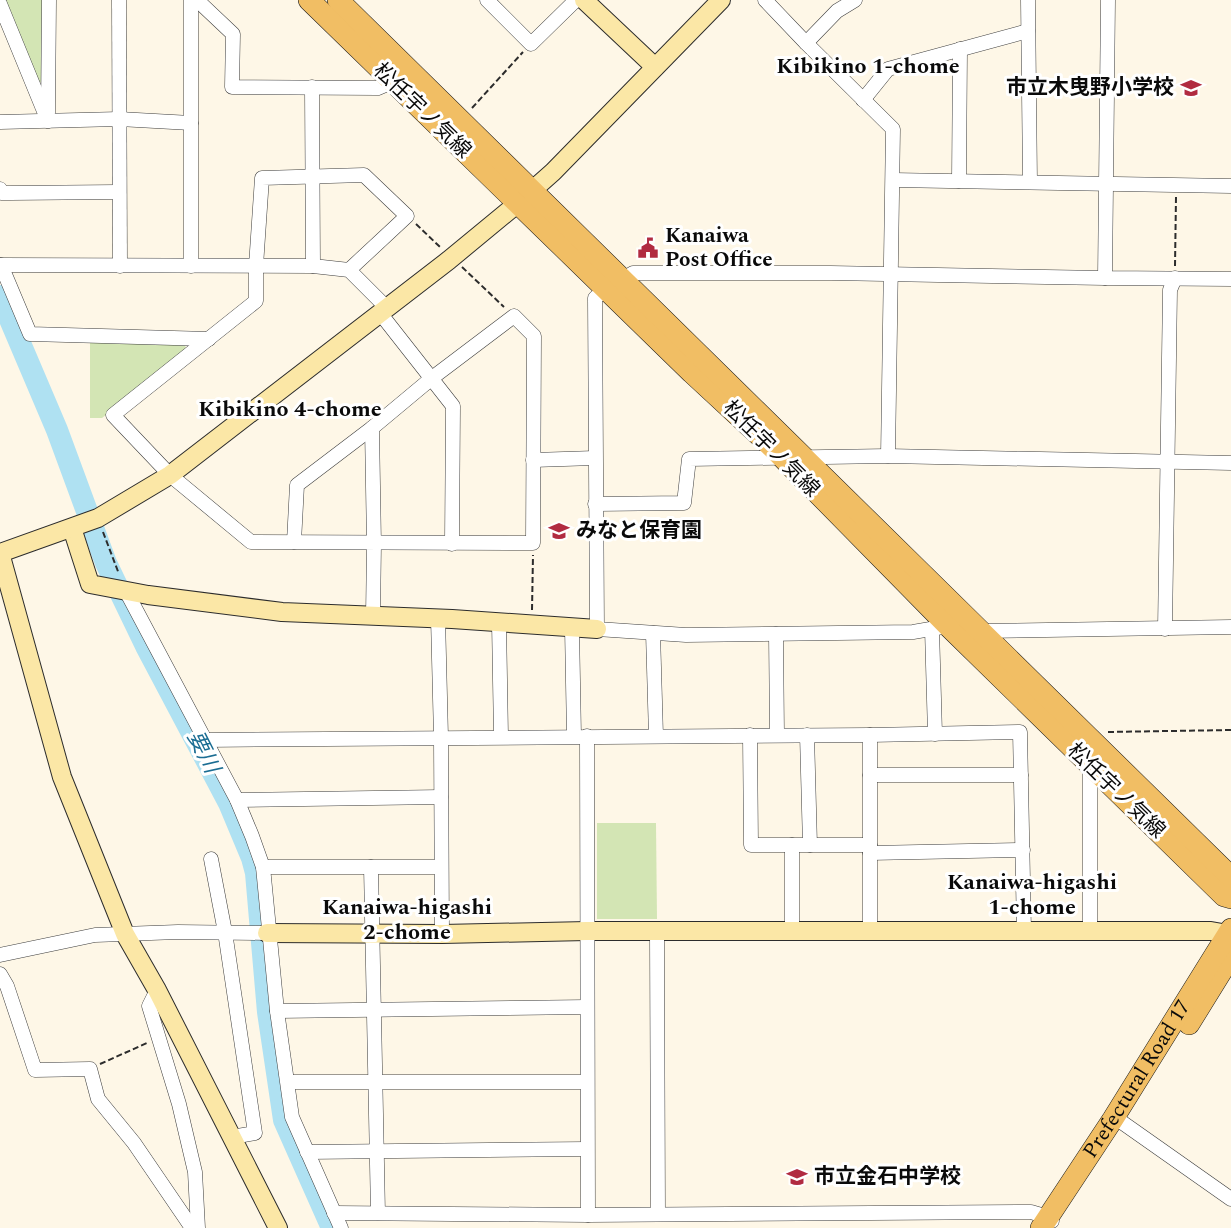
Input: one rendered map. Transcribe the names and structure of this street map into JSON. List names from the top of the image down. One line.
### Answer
{"streets":{"main road":["松任宇ノ気線","Prefectural Road 17"]},"districts":["Kibikino 1-chome","Kibikino 4-chome","Kanaiwa-higashi 1-chome","Kanaiwa-higashi 2-chome"],"water":["要川"],"places":{"school or university":["市立木曳野小学校","みなと保育園","市立金石中学校"],"public building":["Kanaiwa Post Office"]}}
